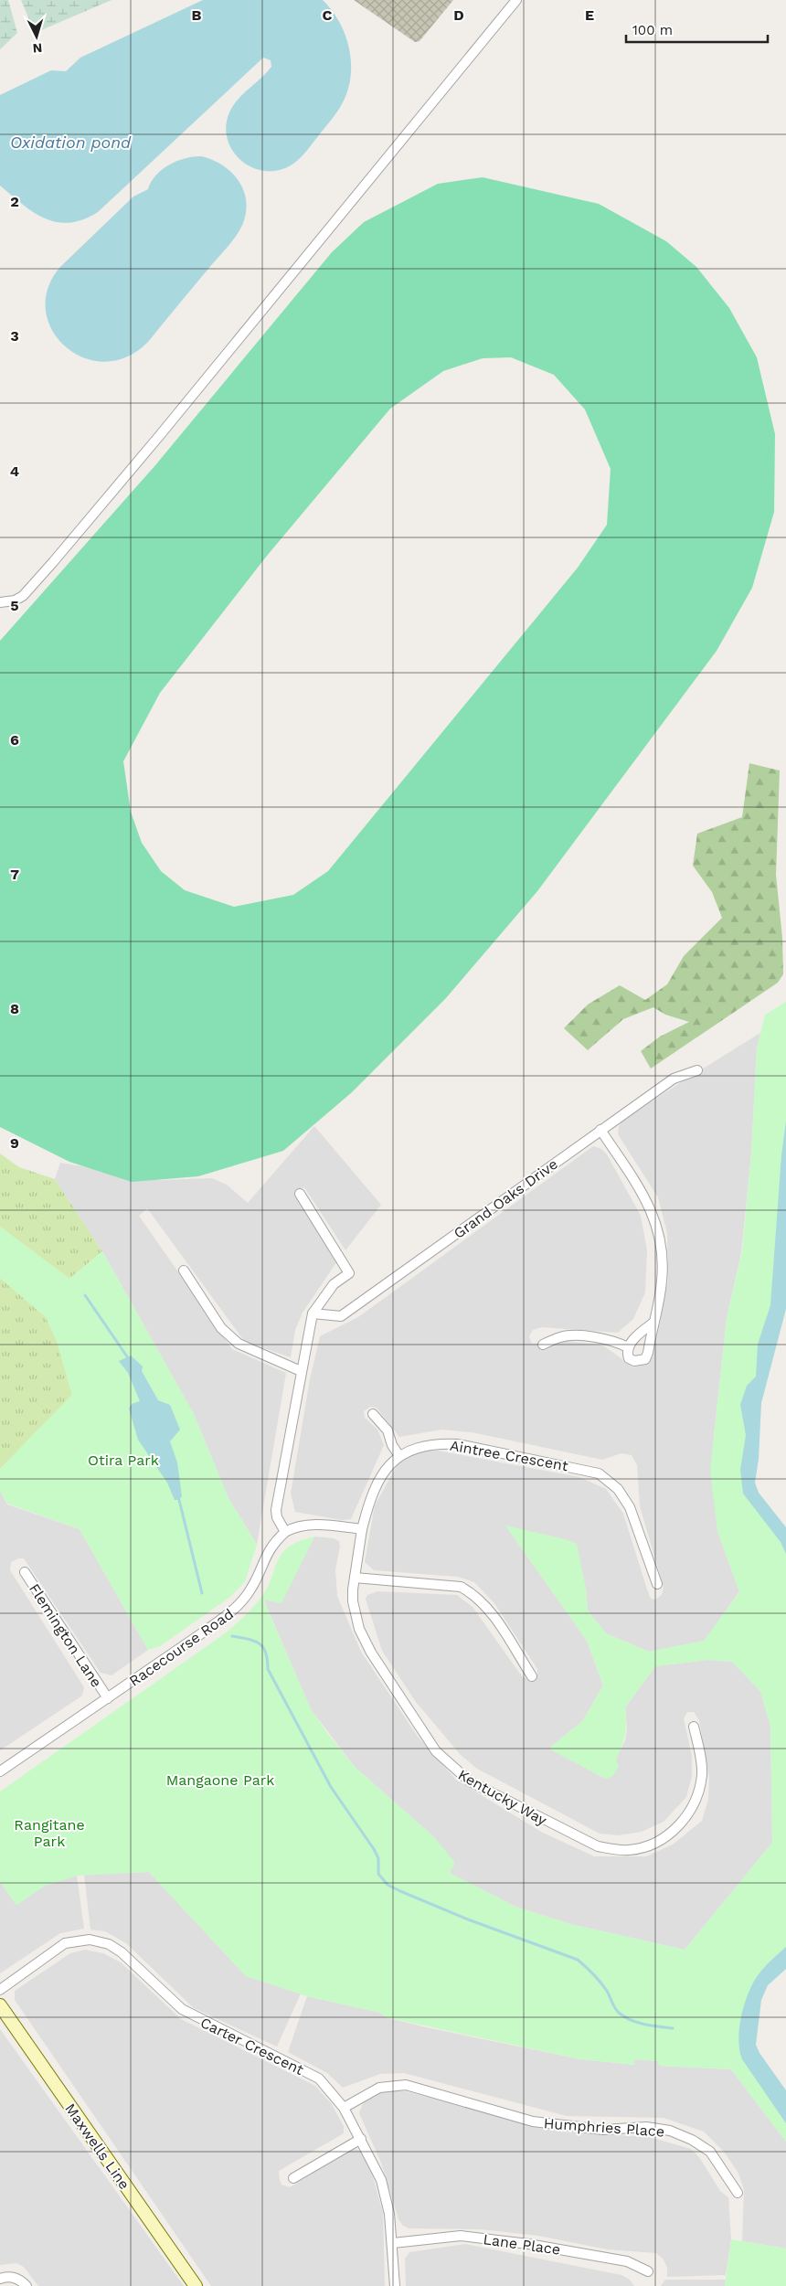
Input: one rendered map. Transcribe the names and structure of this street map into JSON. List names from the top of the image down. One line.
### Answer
{"streets":{"main road":["Maxwells Line"],"street":["Grand Oaks Drive","Aintree Crescent","Flemington Lane","Racecourse Road","Kentucky Way","Carter Crescent","Humphries Place","Lane Place"]},"crossings":[["Aintree Crescent","Kentucky Way"],["Flemington Lane","Racecourse Road"],["Carter Crescent","Humphries Place"],["Carter Crescent","Lane Place"]],"water":["Oxidation pond"],"parks":["Otira Park","Mangaone Park","Rangitane Park"],"scale_bar":"100 m","north":"bottom","grid":{"columns":["B","C","D","E"],"rows":["2","3","4","5","6","7","8","9"]}}
